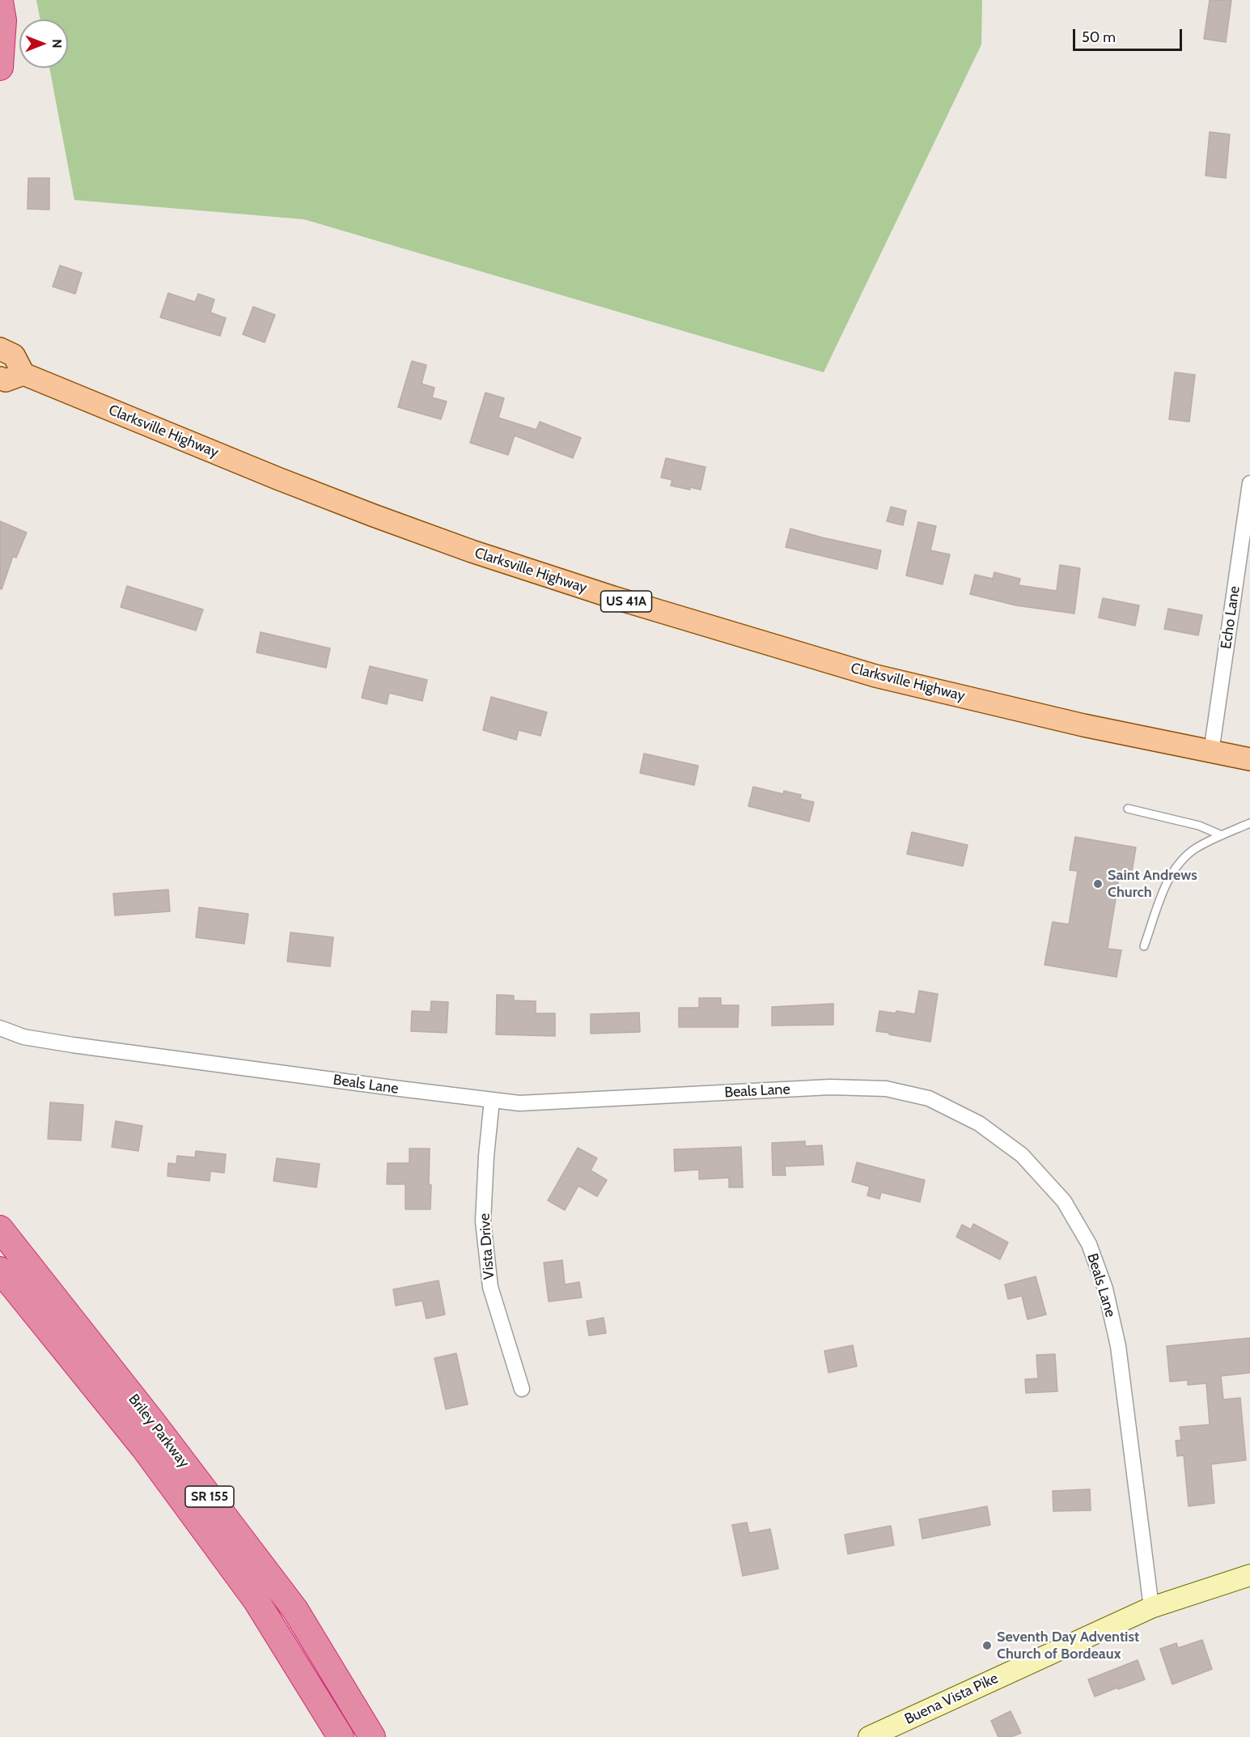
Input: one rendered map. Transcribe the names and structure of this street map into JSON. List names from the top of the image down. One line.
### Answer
{"streets":{"highway":["Briley Parkway","SR 155"],"main road":["Clarksville Highway","US 41A","Buena Vista Pike"],"street":["Echo Lane","Beals Lane","Vista Drive"]},"crossings":[["Clarksville Highway","Echo Lane"],["Beals Lane","Vista Drive"],["Beals Lane","Buena Vista Pike"]],"places":["Saint Andrews Church","Seventh Day Adventist Church of Bordeaux"],"scale_bar":"50 m","north":"right"}
